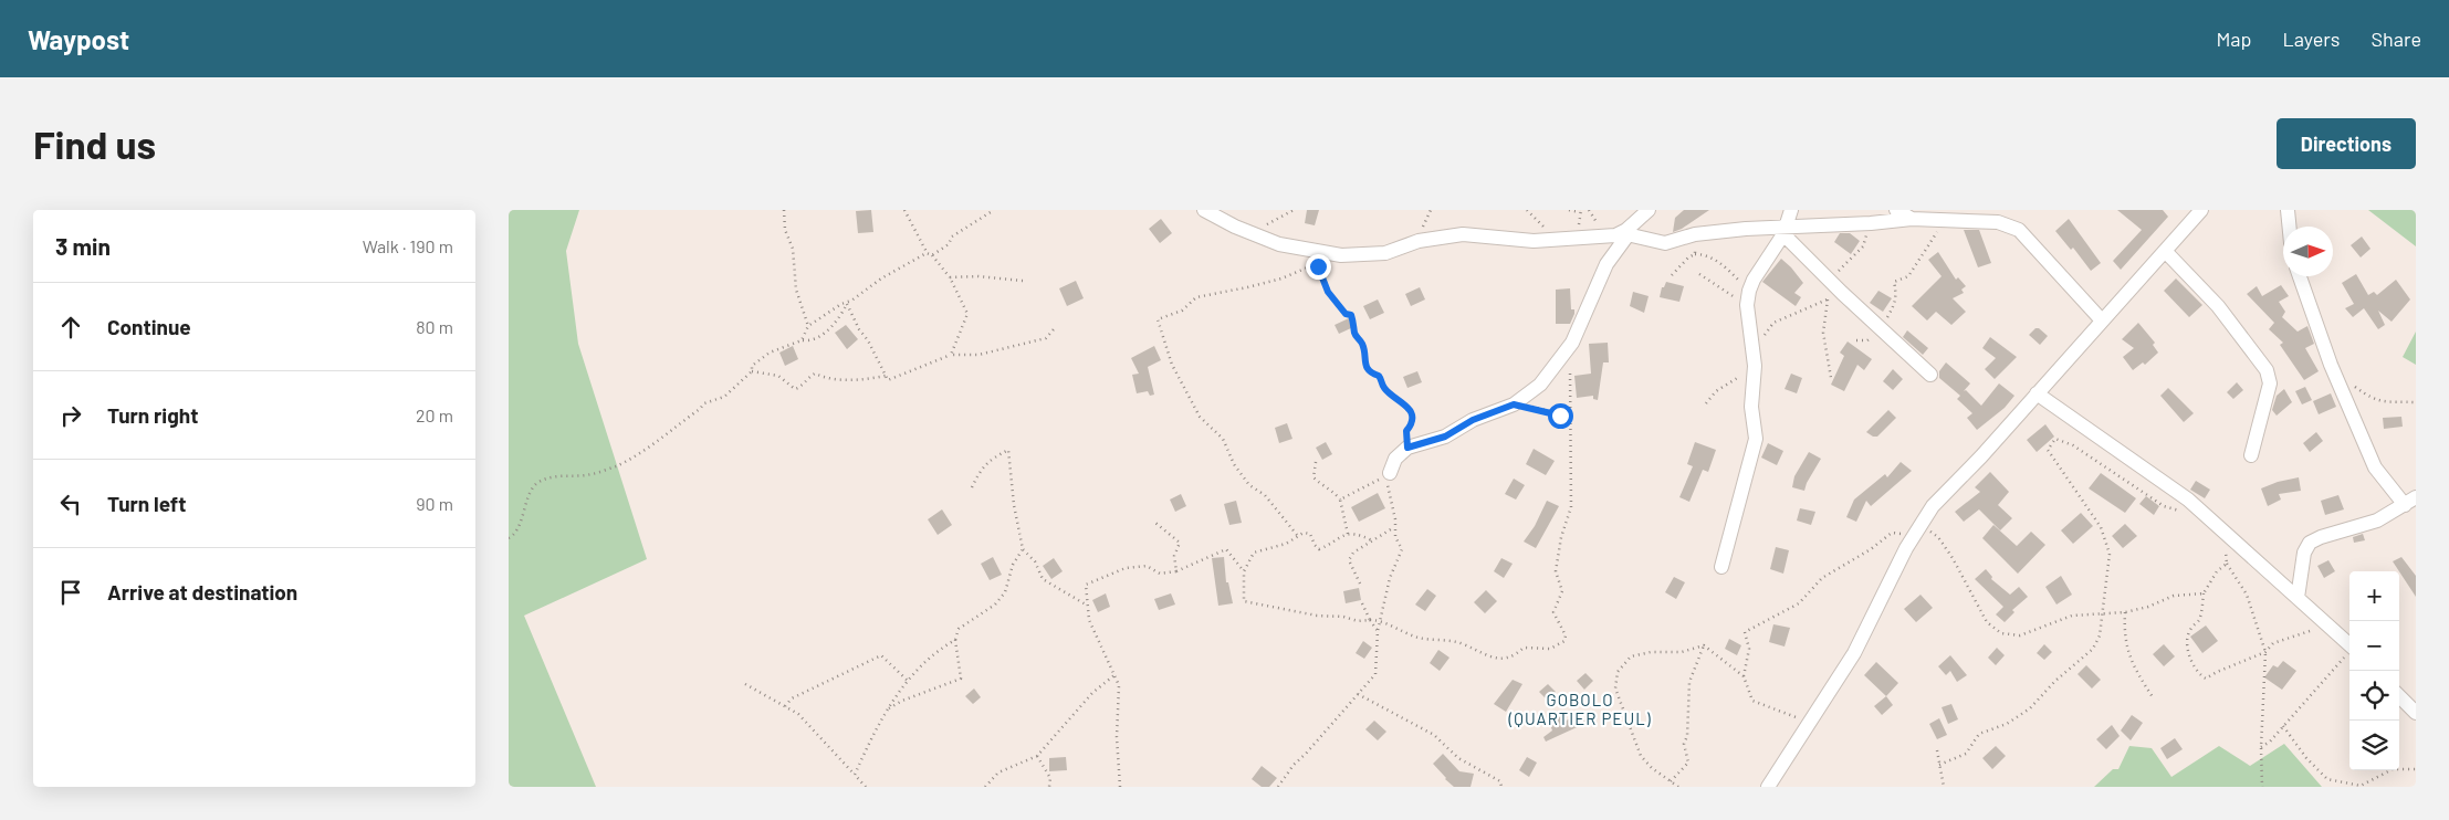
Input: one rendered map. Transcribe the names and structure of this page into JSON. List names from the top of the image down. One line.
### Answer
{"districts":["GOBOLO (QUARTIER PEUL)"],"north":"right","page":{"header":"Waypost","nav":["Map","Layers","Share"],"buttons":"Directions","title":"Find us","heading":["3 min","Walk · 190 m"],"list":[["Continue","80 m"],["Turn right","20 m"],["Turn left","90 m"],"Arrive at destination"],"map_buttons":["+","−"]}}
